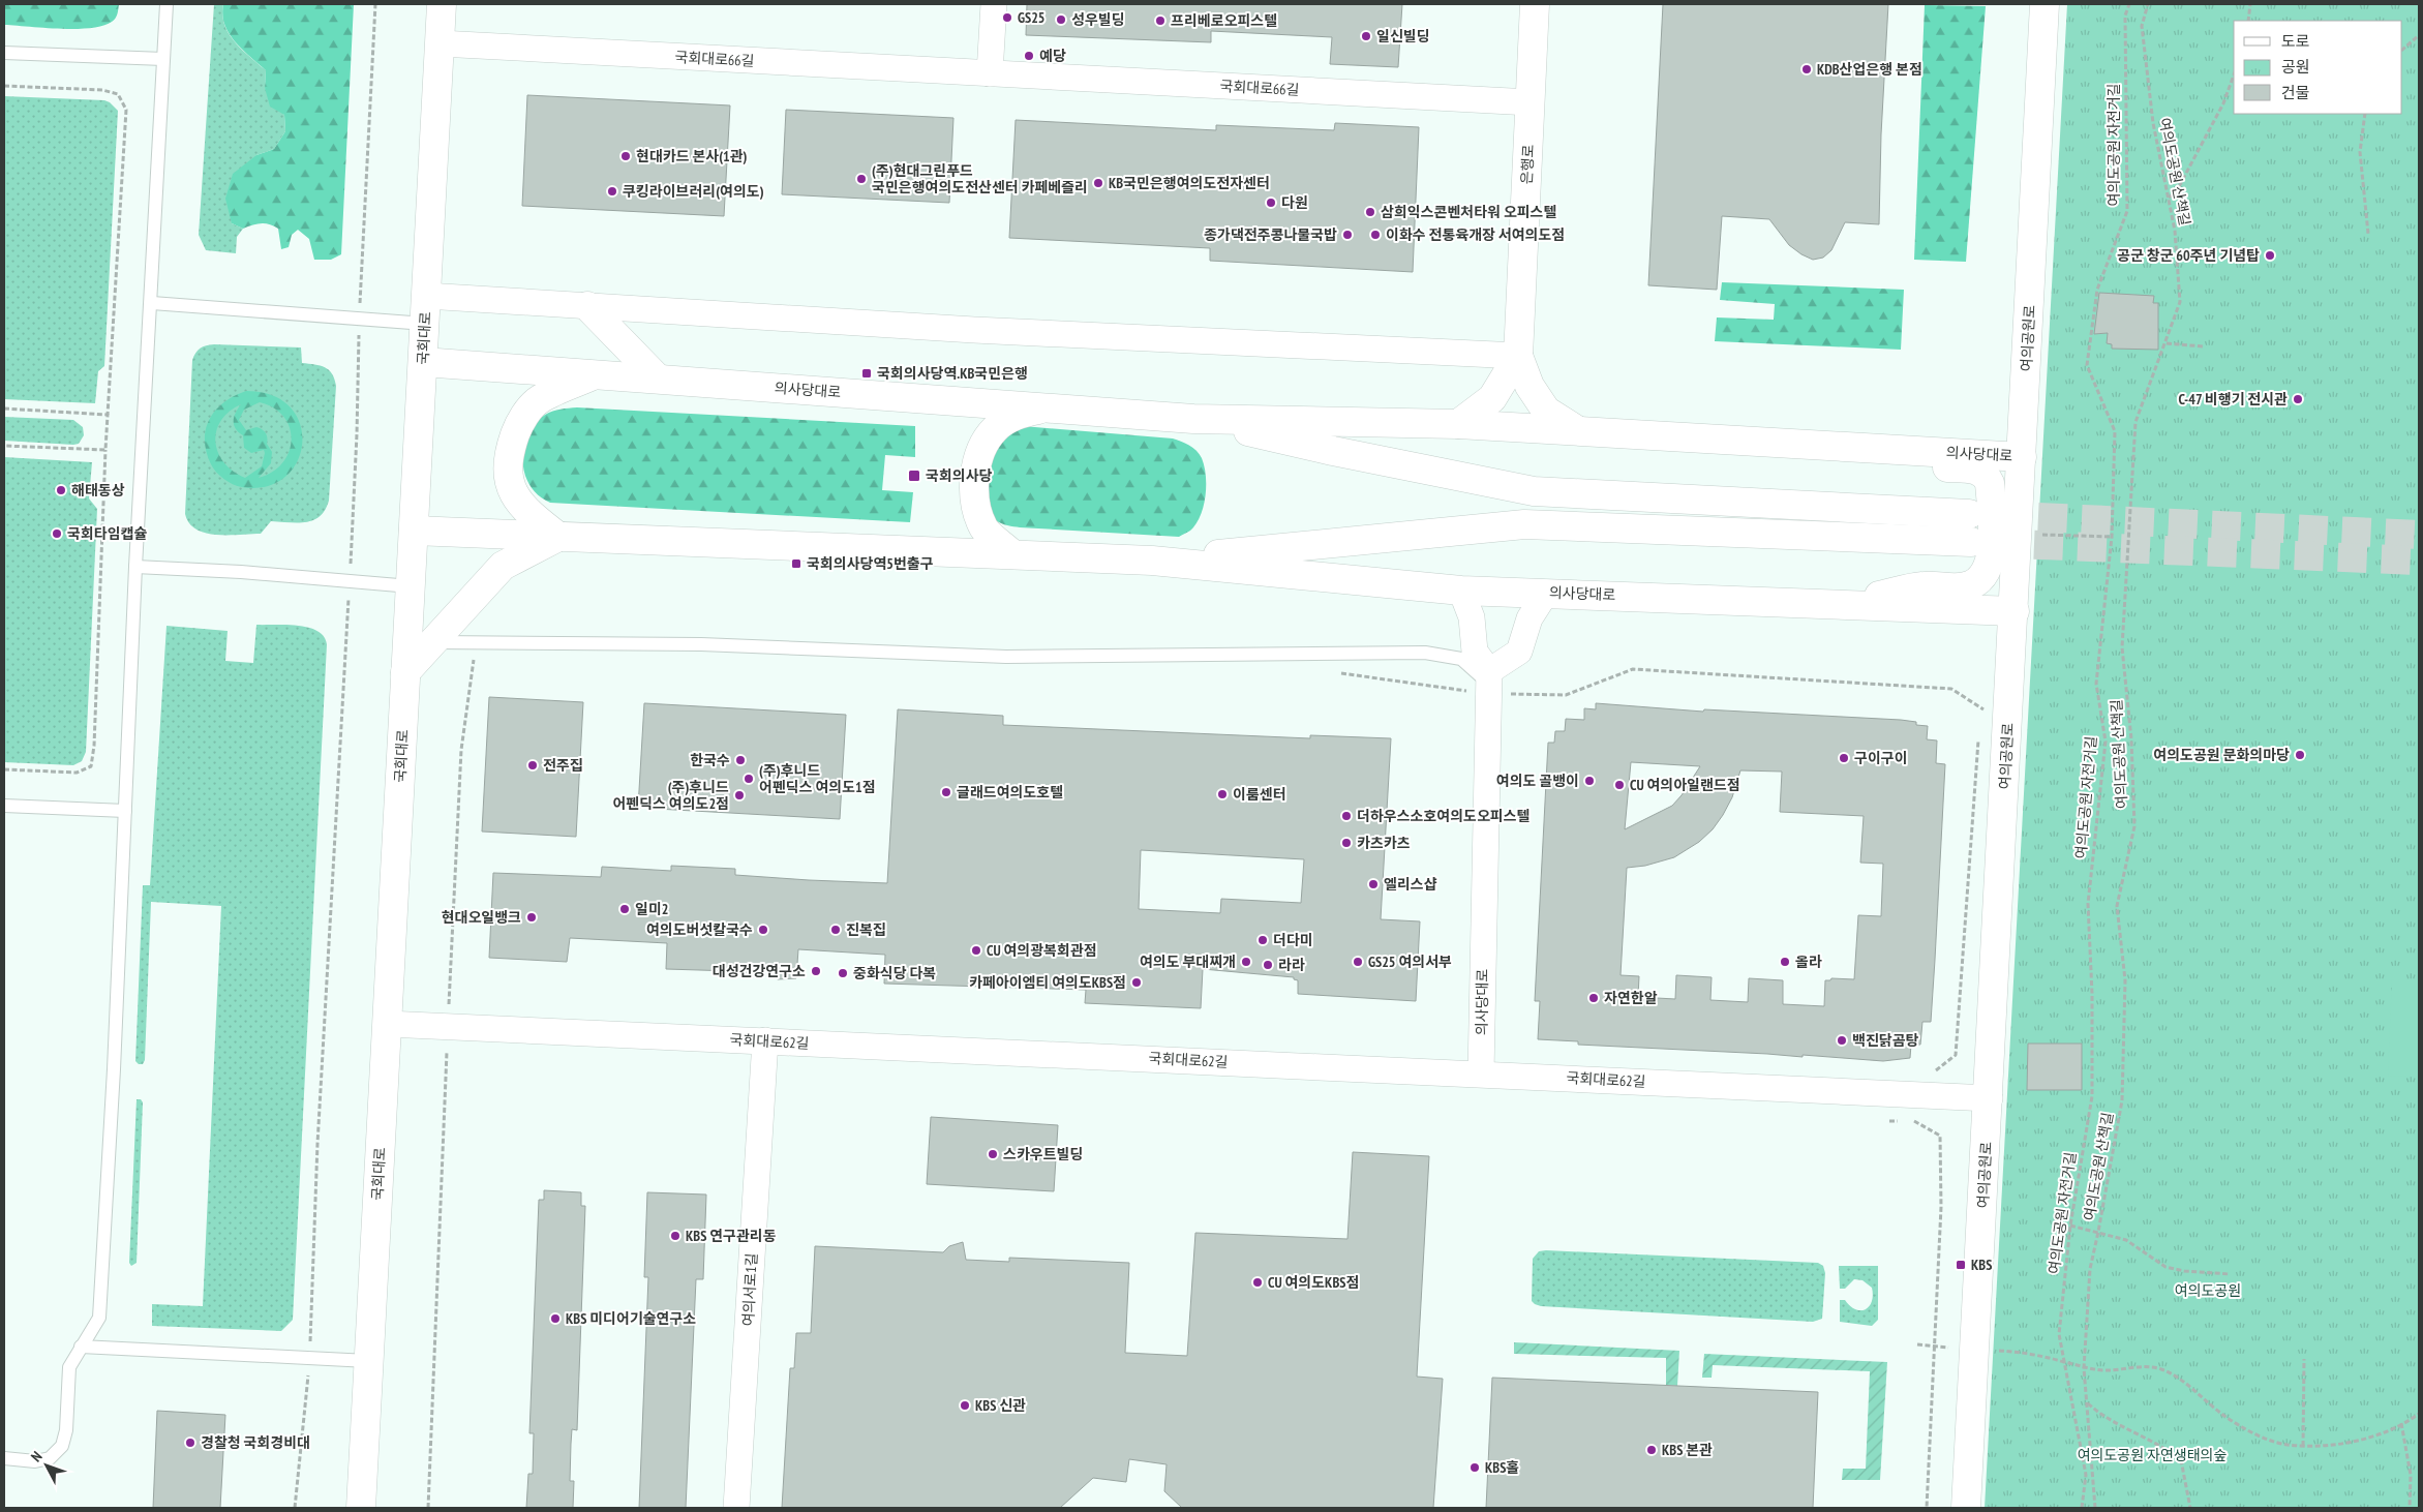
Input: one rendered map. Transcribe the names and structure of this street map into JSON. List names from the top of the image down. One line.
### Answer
{"streets":{"main road":["은행로","국회대로","여의공원로","의사당대로"],"street":["국회대로66길","국회대로62길","여의서로1길"],"path":["여의도공원 자전거길","여의도공원 산책길"]},"crossings":[["국회대로66길","은행로"],["국회대로66길","국회대로"],["국회대로","의사당대로"],["국회대로","국회대로62길"],["여의공원로","의사당대로"],["여의공원로","국회대로62길"],["의사당대로","국회대로62길"],["국회대로62길","여의서로1길"]],"parks":["여의도공원","여의도공원 자연생태의숲"],"places":{"other":["GS25","성우빌딩","프리베로오피스텔","일신빌딩","예당","KDB산업은행 본점","현대카드 본사(1관)","(주)현대그린푸드 국민은행여의도전산센터 카페베즐리","KB국민은행여의도전자센터","쿠킹라이브러리(여의도)","다원","삼희익스콘벤처타워 오피스텔","종가댁전주콩나물국밥","이화수 전통육개장 서여의도점","공군 창군 60주년 기념탑","C-47 비행기 전시관","해태동상","국회타임캡슐","여의도공원 문화의마당","구이구이","한국수","전주집","(주)후니드 어펜딕스 여의도1점","여의도 골뱅이","CU 여의아일랜드점","글래드여의도호텔","이룸센터","(주)후니드 어펜딕스 여의도2점","더하우스소호여의도오피스텔","카츠카츠","엘리스샵","일미2","현대오일뱅크","여의도버섯칼국수","진복집","더다미","CU 여의광복회관점","여의도 부대찌개","GS25 여의서부","올라","라라","대성건강연구소","중화식당 다복","카페아이엠티 여의도KBS점","자연한알","백진닭곰탕","스카우트빌딩","KBS 연구관리동","CU 여의도KBS점","KBS 미디어기술연구소","KBS 신관","경찰청 국회경비대","KBS 본관","KBS홀"],"transit":["국회의사당역.KB국민은행","국회의사당","국회의사당역5번출구","KBS"]},"legend":["도로","공원","건물"],"north":"top left"}
